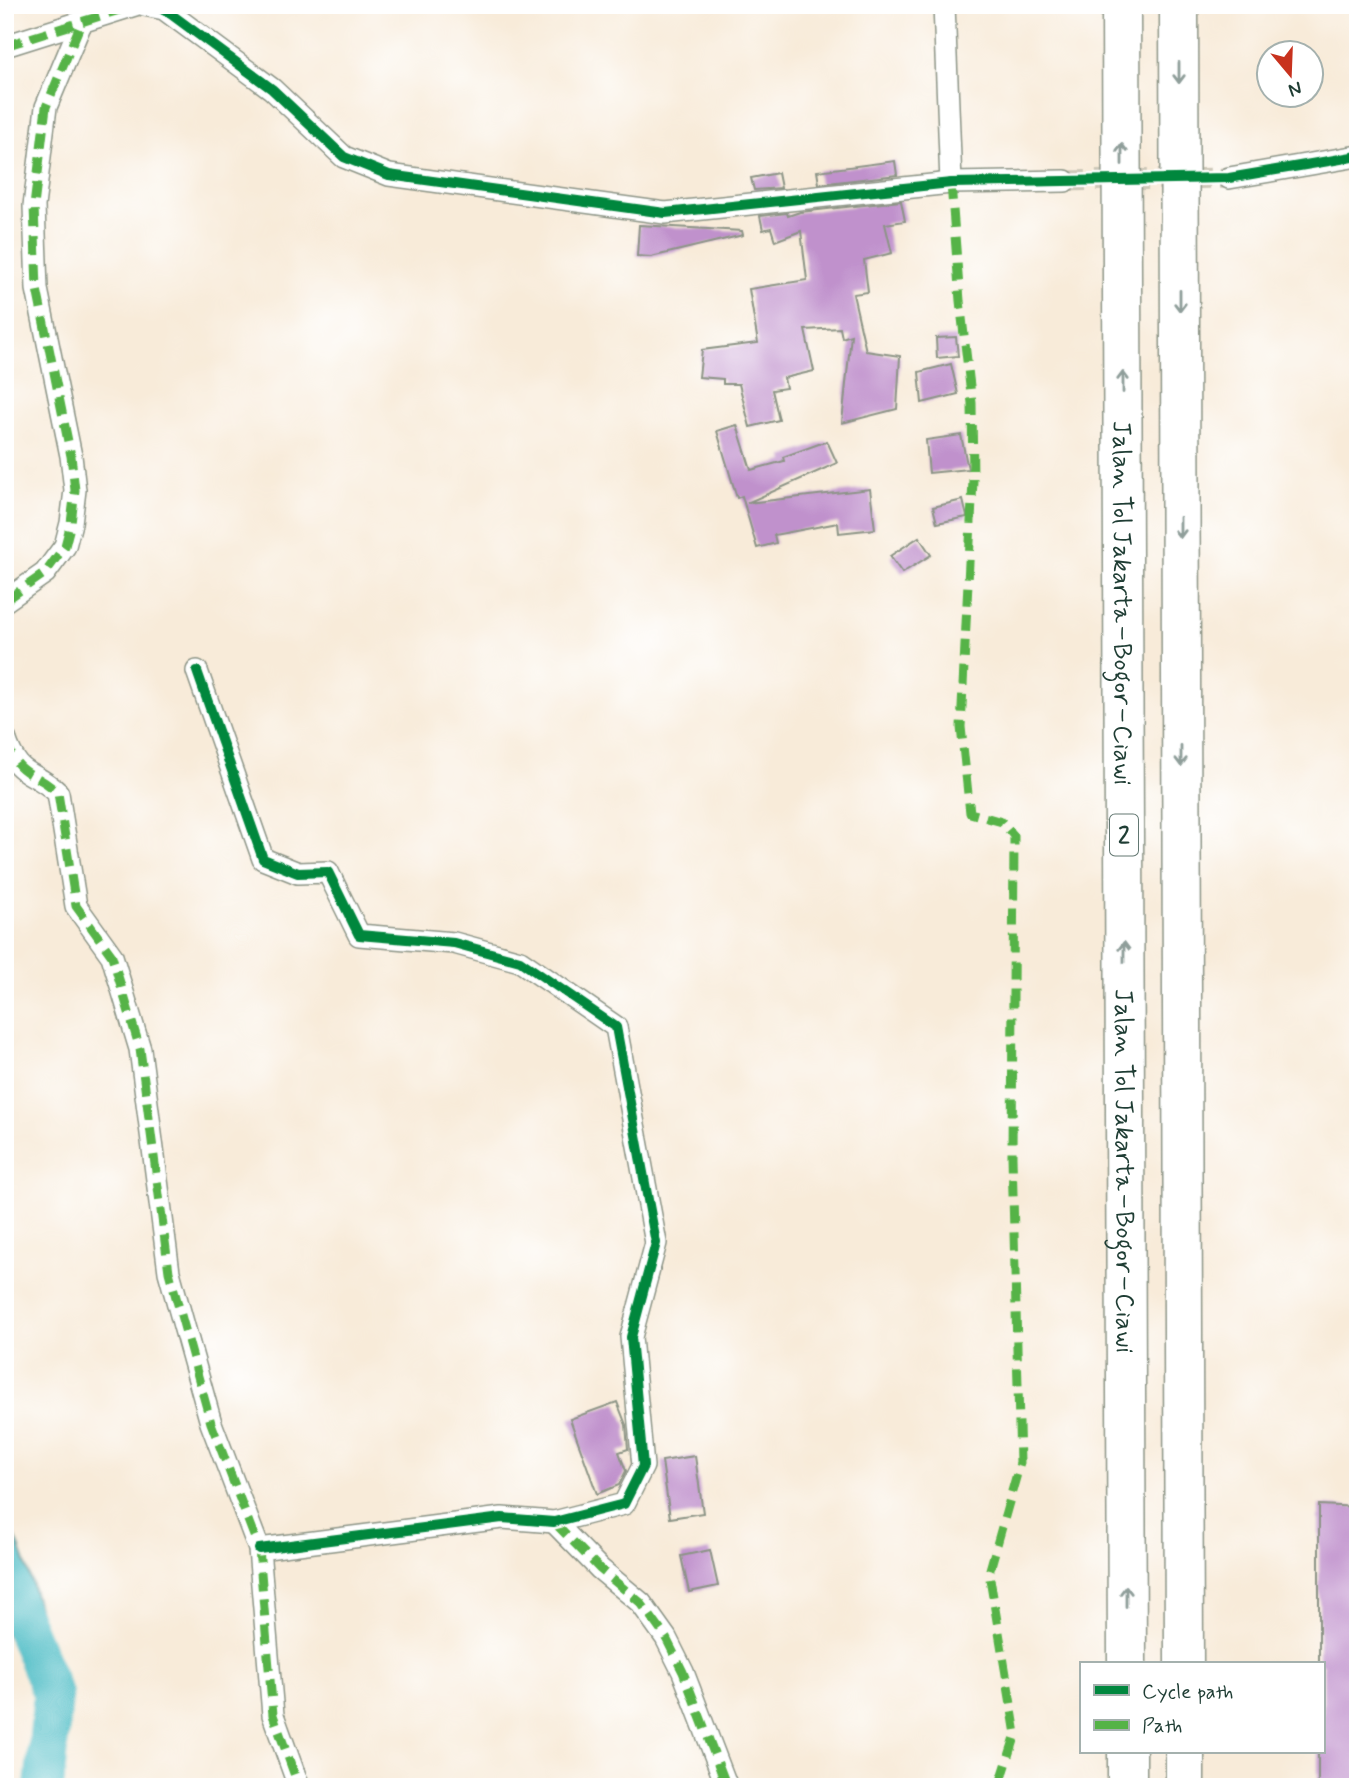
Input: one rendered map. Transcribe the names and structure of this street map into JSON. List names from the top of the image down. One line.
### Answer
{"streets":{"highway":["Jalan Tol Jakarta–Bogor–Ciawi","2"]},"legend":["Cycle path","Path"],"north":"bottom"}
